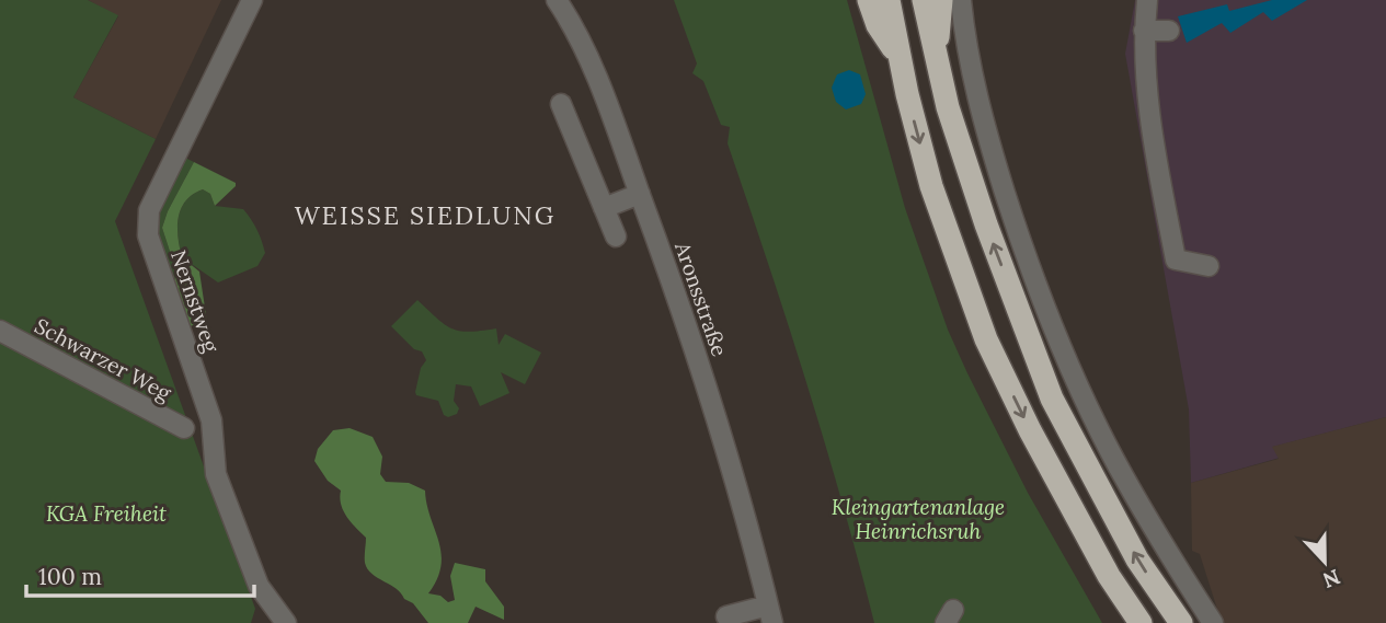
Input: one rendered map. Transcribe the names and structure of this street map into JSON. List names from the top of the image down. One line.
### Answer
{"streets":{"street":["Aronsstraße","Nernstweg","Schwarzer Weg"]},"districts":["WEISSE SIEDLUNG"],"parks":["Kleingartenanlage Heinrichsruh","KGA Freiheit"],"scale_bar":"100 m","north":"bottom"}
